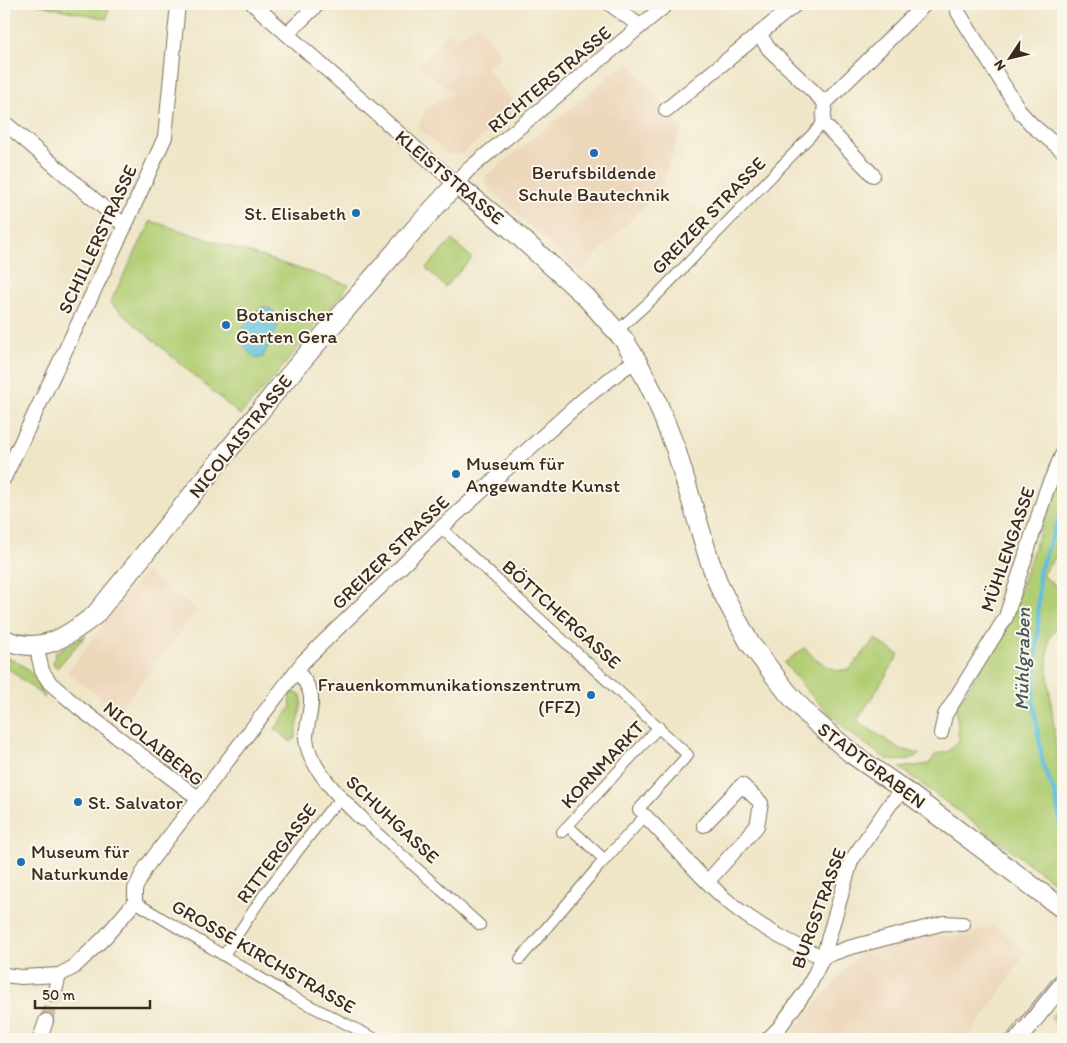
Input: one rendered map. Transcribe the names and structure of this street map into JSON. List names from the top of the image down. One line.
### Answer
{"streets":{"main road":["KLEISTSTRASSE","NICOLAISTRASSE","STADTGRABEN"],"street":["RICHTERSTRASSE","GREIZER STRASSE","SCHILLERSTRASSE","MÜHLENGASSE","BÖTTCHERGASSE","NICOLAIBERG","KORNMARKT","SCHUHGASSE","RITTERGASSE","BURGSTRASSE","GROSSE KIRCHSTRASSE"]},"crossings":[["RICHTERSTRASSE","KLEISTSTRASSE"],["RICHTERSTRASSE","NICOLAISTRASSE"],["KLEISTSTRASSE","GREIZER STRASSE"],["KLEISTSTRASSE","NICOLAISTRASSE"],["KLEISTSTRASSE","STADTGRABEN"],["GREIZER STRASSE","BÖTTCHERGASSE"],["GREIZER STRASSE","NICOLAIBERG"],["GREIZER STRASSE","STADTGRABEN"],["GREIZER STRASSE","SCHUHGASSE"],["NICOLAISTRASSE","NICOLAIBERG"],["BÖTTCHERGASSE","KORNMARKT"],["NICOLAIBERG","GROSSE KIRCHSTRASSE"],["STADTGRABEN","BURGSTRASSE"],["SCHUHGASSE","RITTERGASSE"],["RITTERGASSE","GROSSE KIRCHSTRASSE"]],"water":["Mühlgraben"],"places":["Berufsbildende Schule Bautechnik","St. Elisabeth","Botanischer Garten Gera","Museum für Angewandte Kunst","Frauenkommunikationszentrum (FFZ)","St. Salvator","Museum für Naturkunde"],"scale_bar":"50 m","north":"bottom left"}
